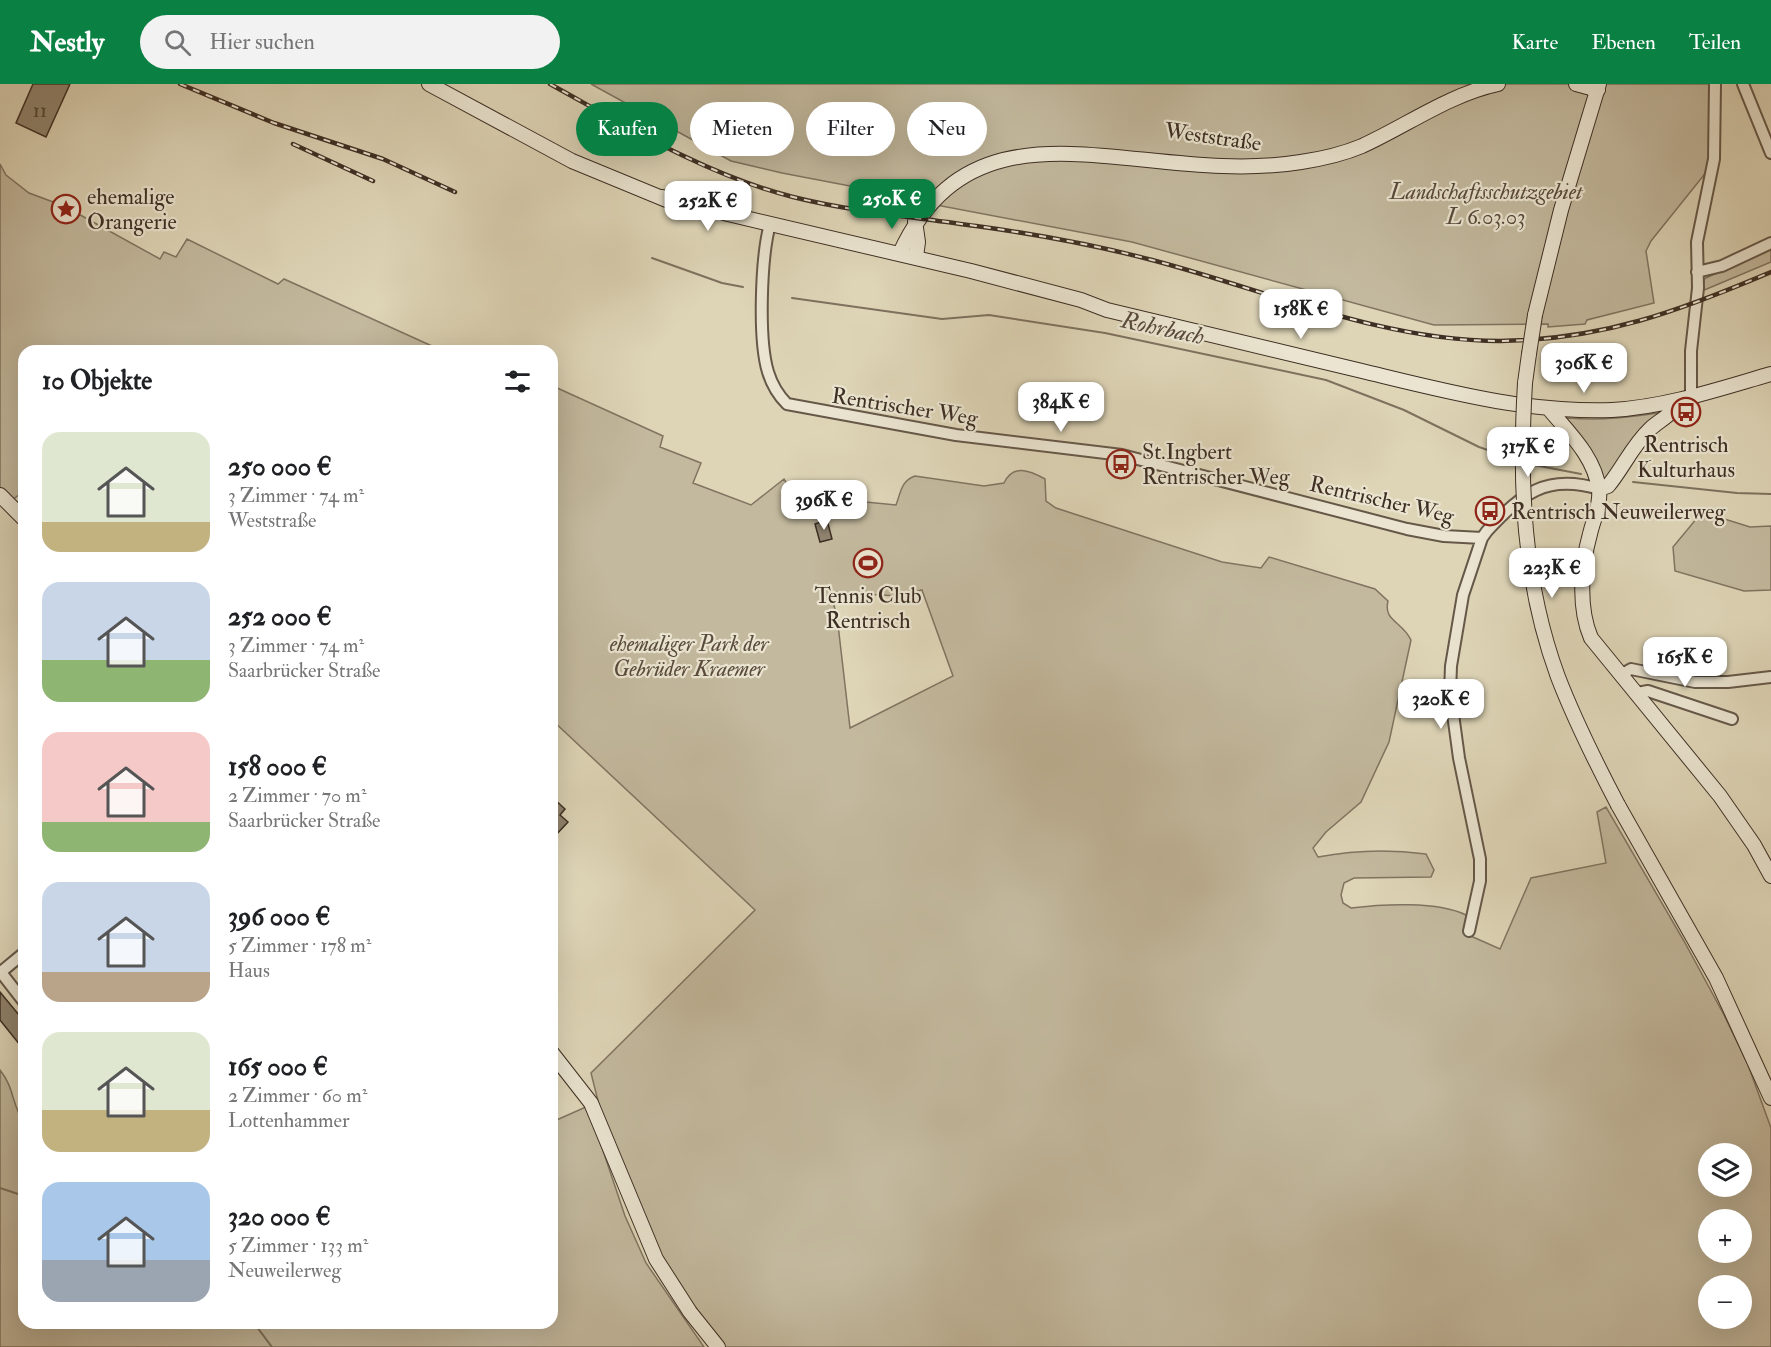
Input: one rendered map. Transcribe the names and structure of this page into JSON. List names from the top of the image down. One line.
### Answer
{"streets":{"main road":["Weststraße"],"street":["Rentrischer Weg"]},"water":["Rohrbach"],"parks":["Landschaftsschutzgebiet L 6.03.03","ehemaliger Park der Gebrüder Kraemer"],"places":{"place":["ehemalige Orangerie"],"bus stop":["Rentrisch Kulturhaus","St.Ingbert Rentrischer Weg","Rentrisch Neuweilerweg"],"sports":["Tennis Club Rentrisch"]},"house_numbers":["11"],"page":{"header":"Nestly","search":"Hier suchen","nav":["Karte","Ebenen","Teilen"],"chip":["Kaufen","Mieten","Filter","Neu"],"price":["250K €","252K €","158K €","306K €","384K €","317K €","396K €","223K €","165K €","320K €"],"heading":"10 Objekte","list":[{"name":"250 000 €","note":"3 Zimmer · 74 m² · Weststraße"},{"name":"252 000 €","note":"3 Zimmer · 74 m² · Saarbrücker Straße"},{"name":"158 000 €","note":"2 Zimmer · 70 m² · Saarbrücker Straße"},{"name":"396 000 €","note":"5 Zimmer · 178 m² · Haus"},{"name":"165 000 €","note":"2 Zimmer · 60 m² · Lottenhammer"},{"name":"320 000 €","note":"5 Zimmer · 133 m² · Neuweilerweg"}],"map_buttons":["+","−"]}}
